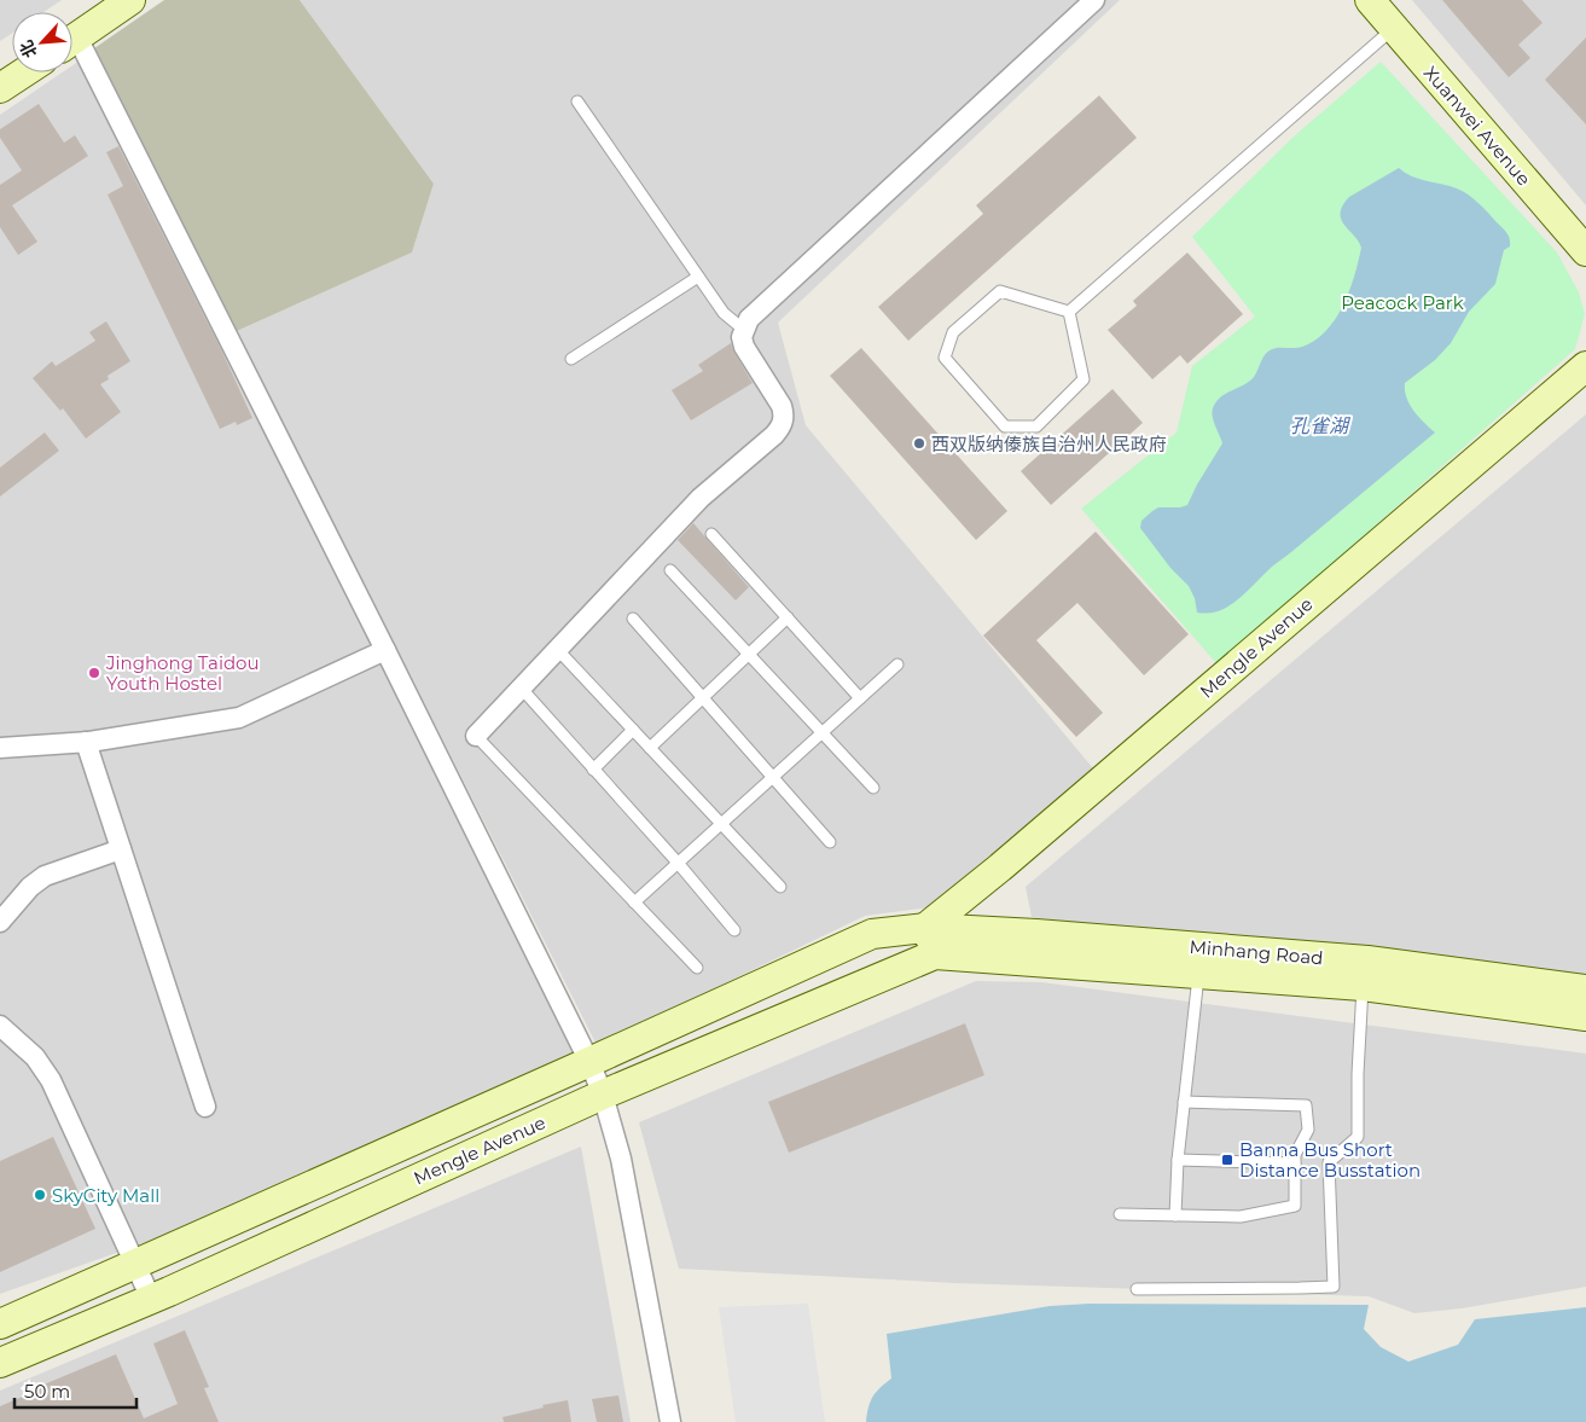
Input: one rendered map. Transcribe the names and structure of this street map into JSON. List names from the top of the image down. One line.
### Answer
{"streets":{"main road":["Xuanwei Avenue","Mengle Avenue","Minhang Road"]},"crossings":[["Mengle Avenue","Minhang Road"]],"water":["孔雀湖"],"parks":["Peacock Park"],"places":{"other":["西双版纳傣族自治州人民政府","Jinghong Taidou Youth Hostel","SkyCity Mall"],"transit":["Banna Bus Short Distance Busstation"]},"scale_bar":"50 m","north":"bottom left"}
